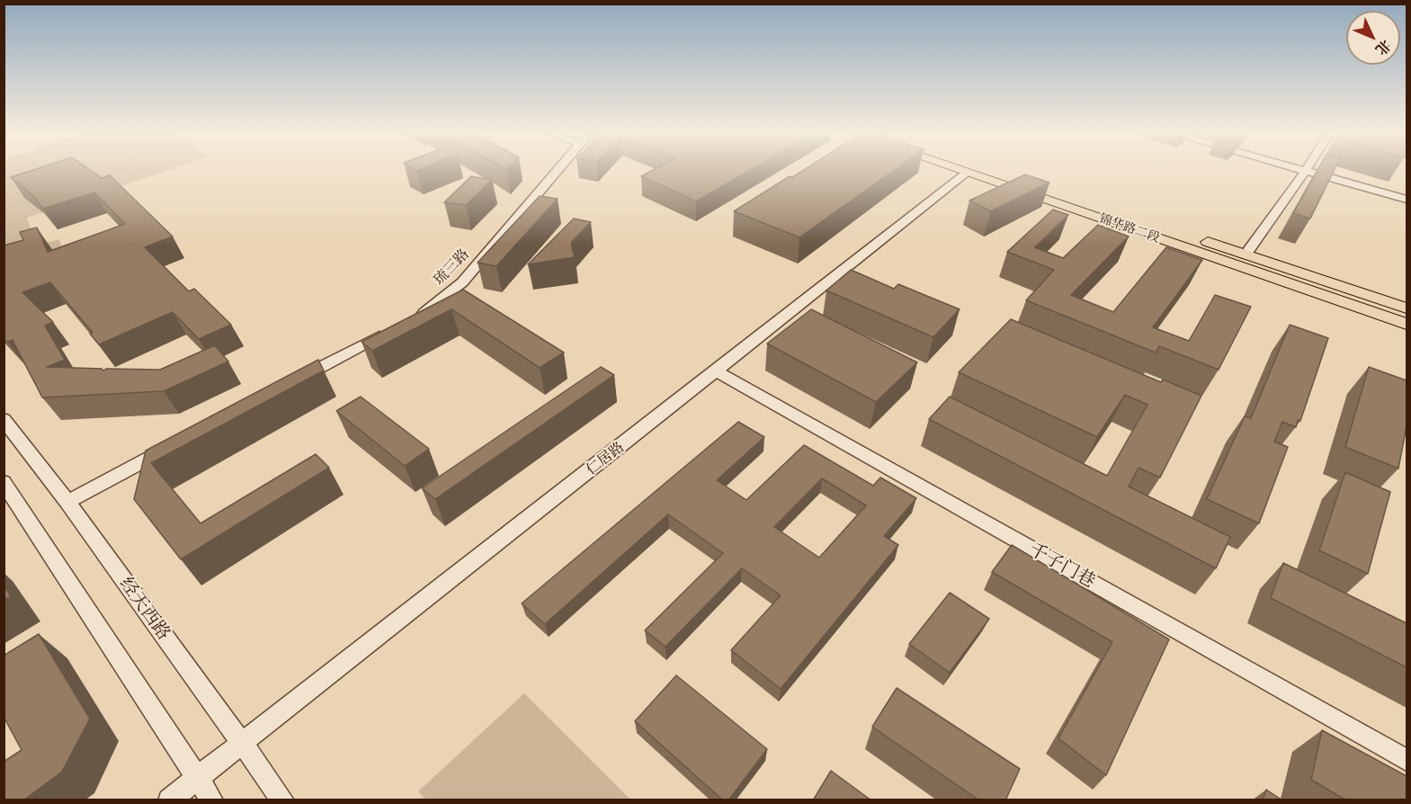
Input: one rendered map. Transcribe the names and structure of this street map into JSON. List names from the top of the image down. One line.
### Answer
{"streets":{"main road":["锦华路二段"],"street":["琉三路","仁居路","千子门巷","经天西路"]},"crossings":[["锦华路二段","仁居路"],["仁居路","千子门巷"],["仁居路","经天西路"]],"north":"bottom right"}
